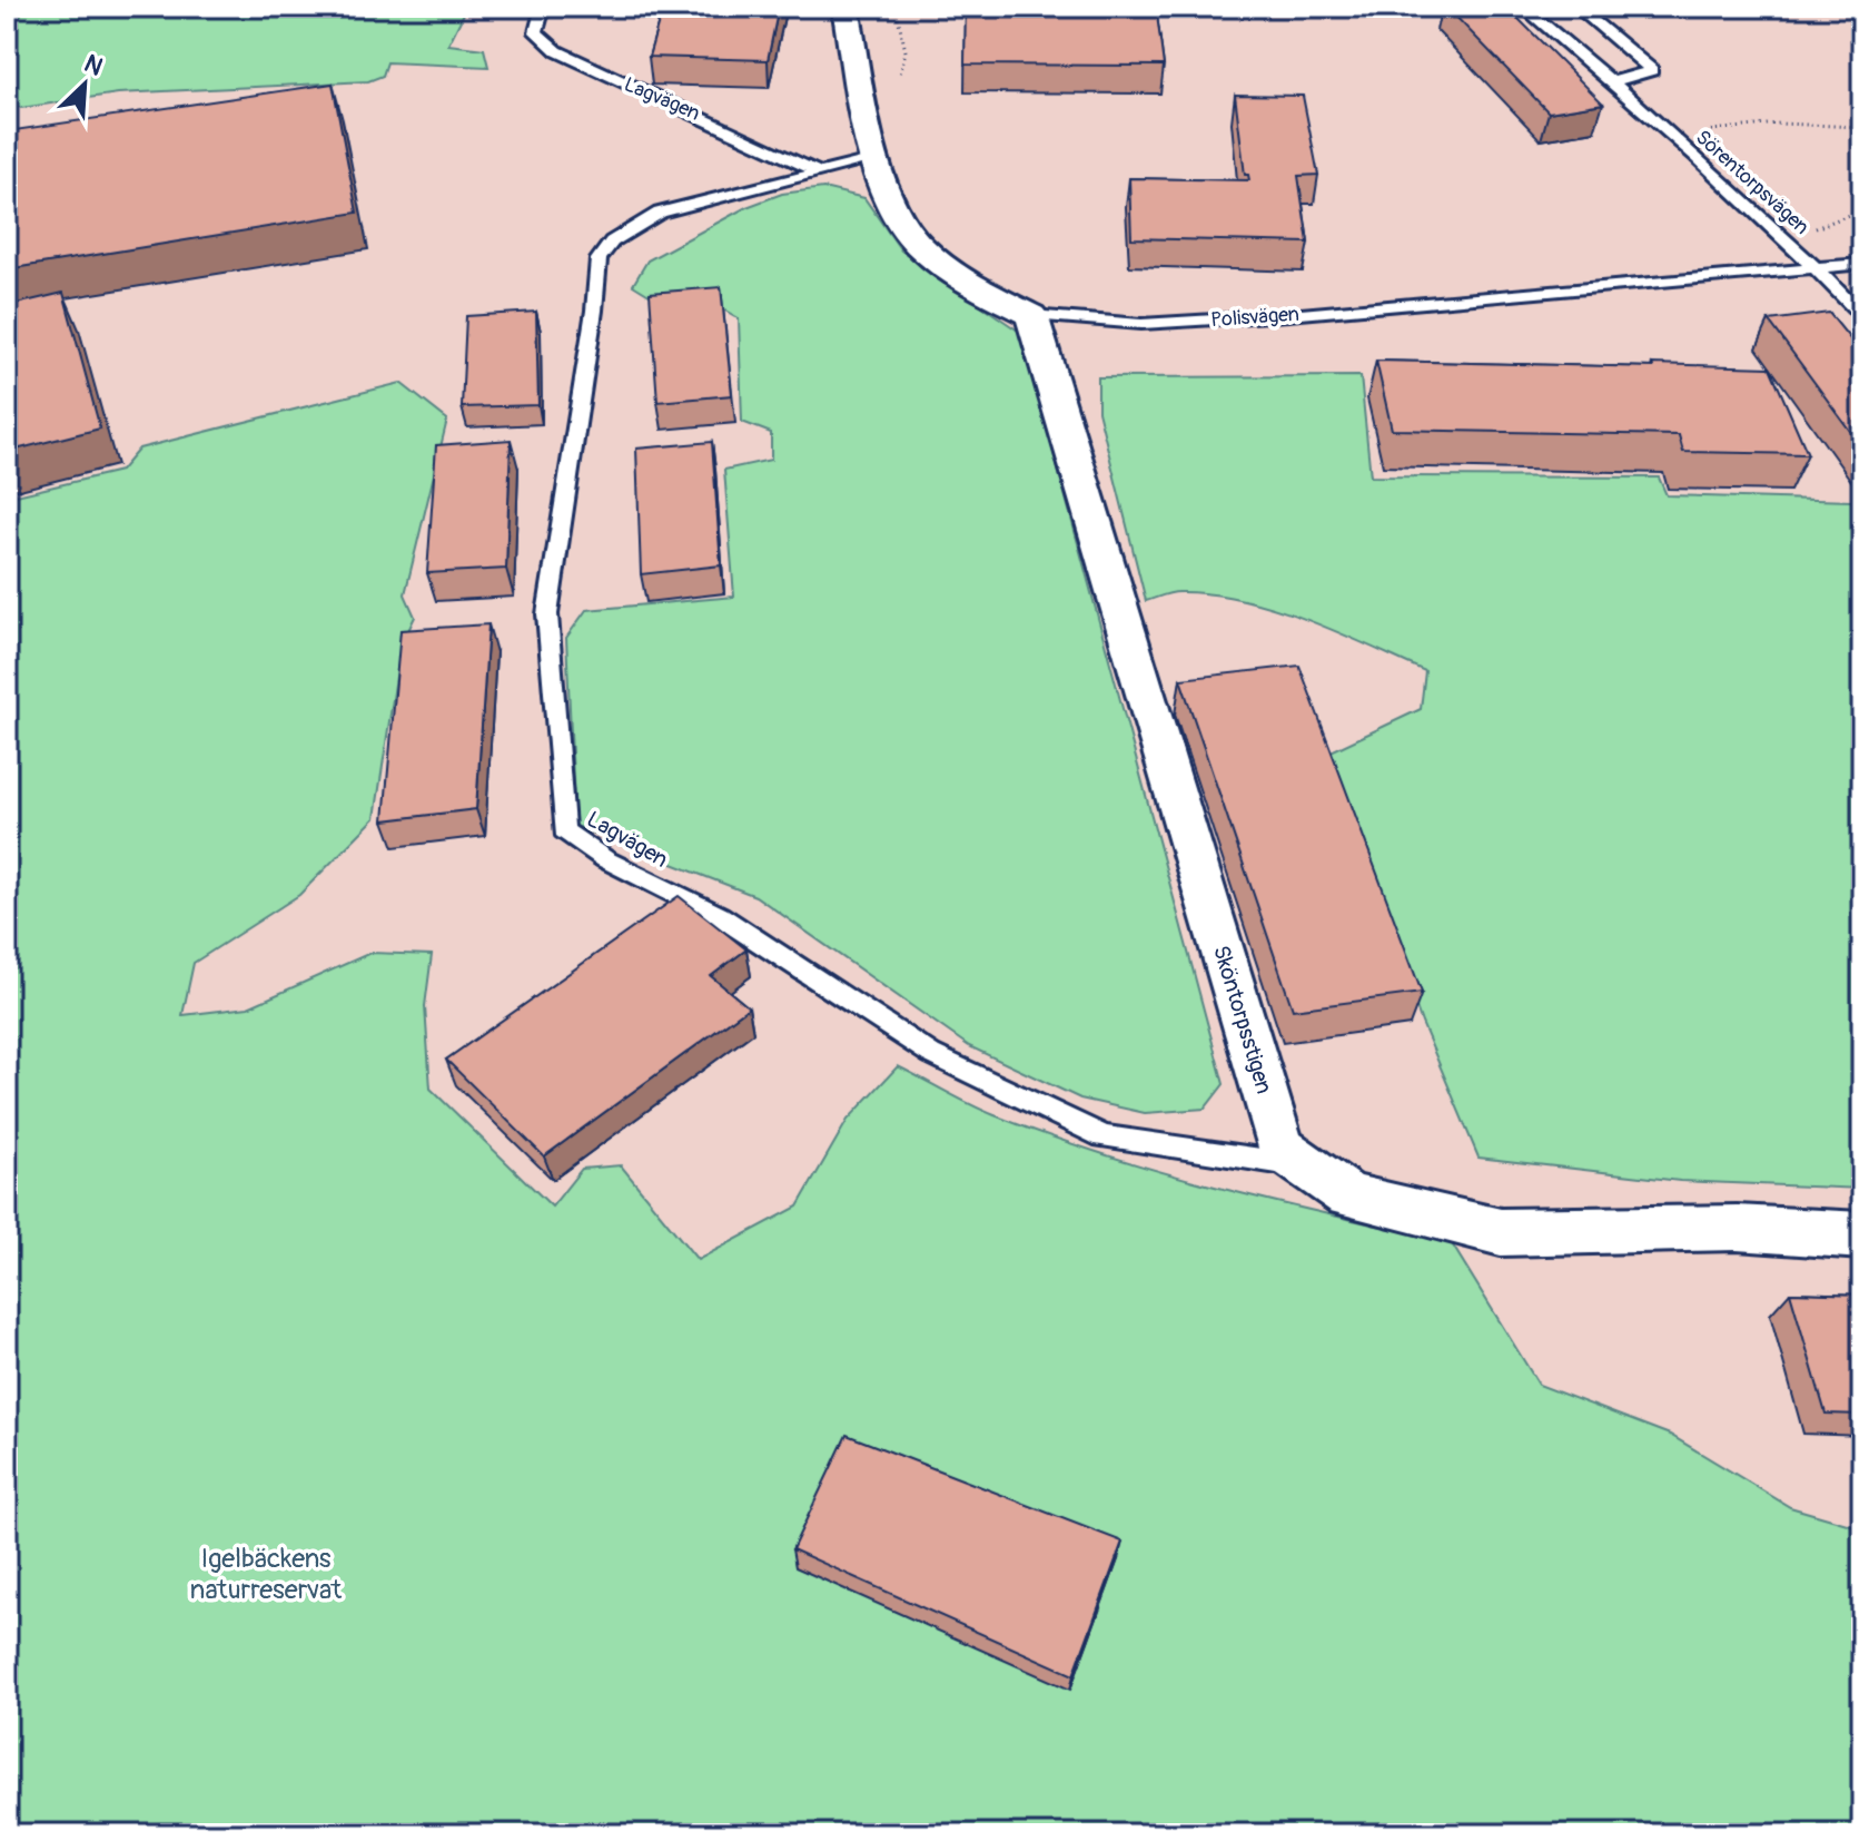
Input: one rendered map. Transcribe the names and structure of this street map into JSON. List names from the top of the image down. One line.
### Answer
{"streets":{"street":["Polisvägen","Sköntorpsstigen"],"lane":["Lagvägen","Sörentorpsvägen"]},"crossings":[["Lagvägen","Polisvägen"],["Lagvägen","Sköntorpsstigen"],["Sörentorpsvägen","Polisvägen"],["Polisvägen","Sköntorpsstigen"]],"parks":["Igelbäckens naturreservat"],"north":"top right"}
